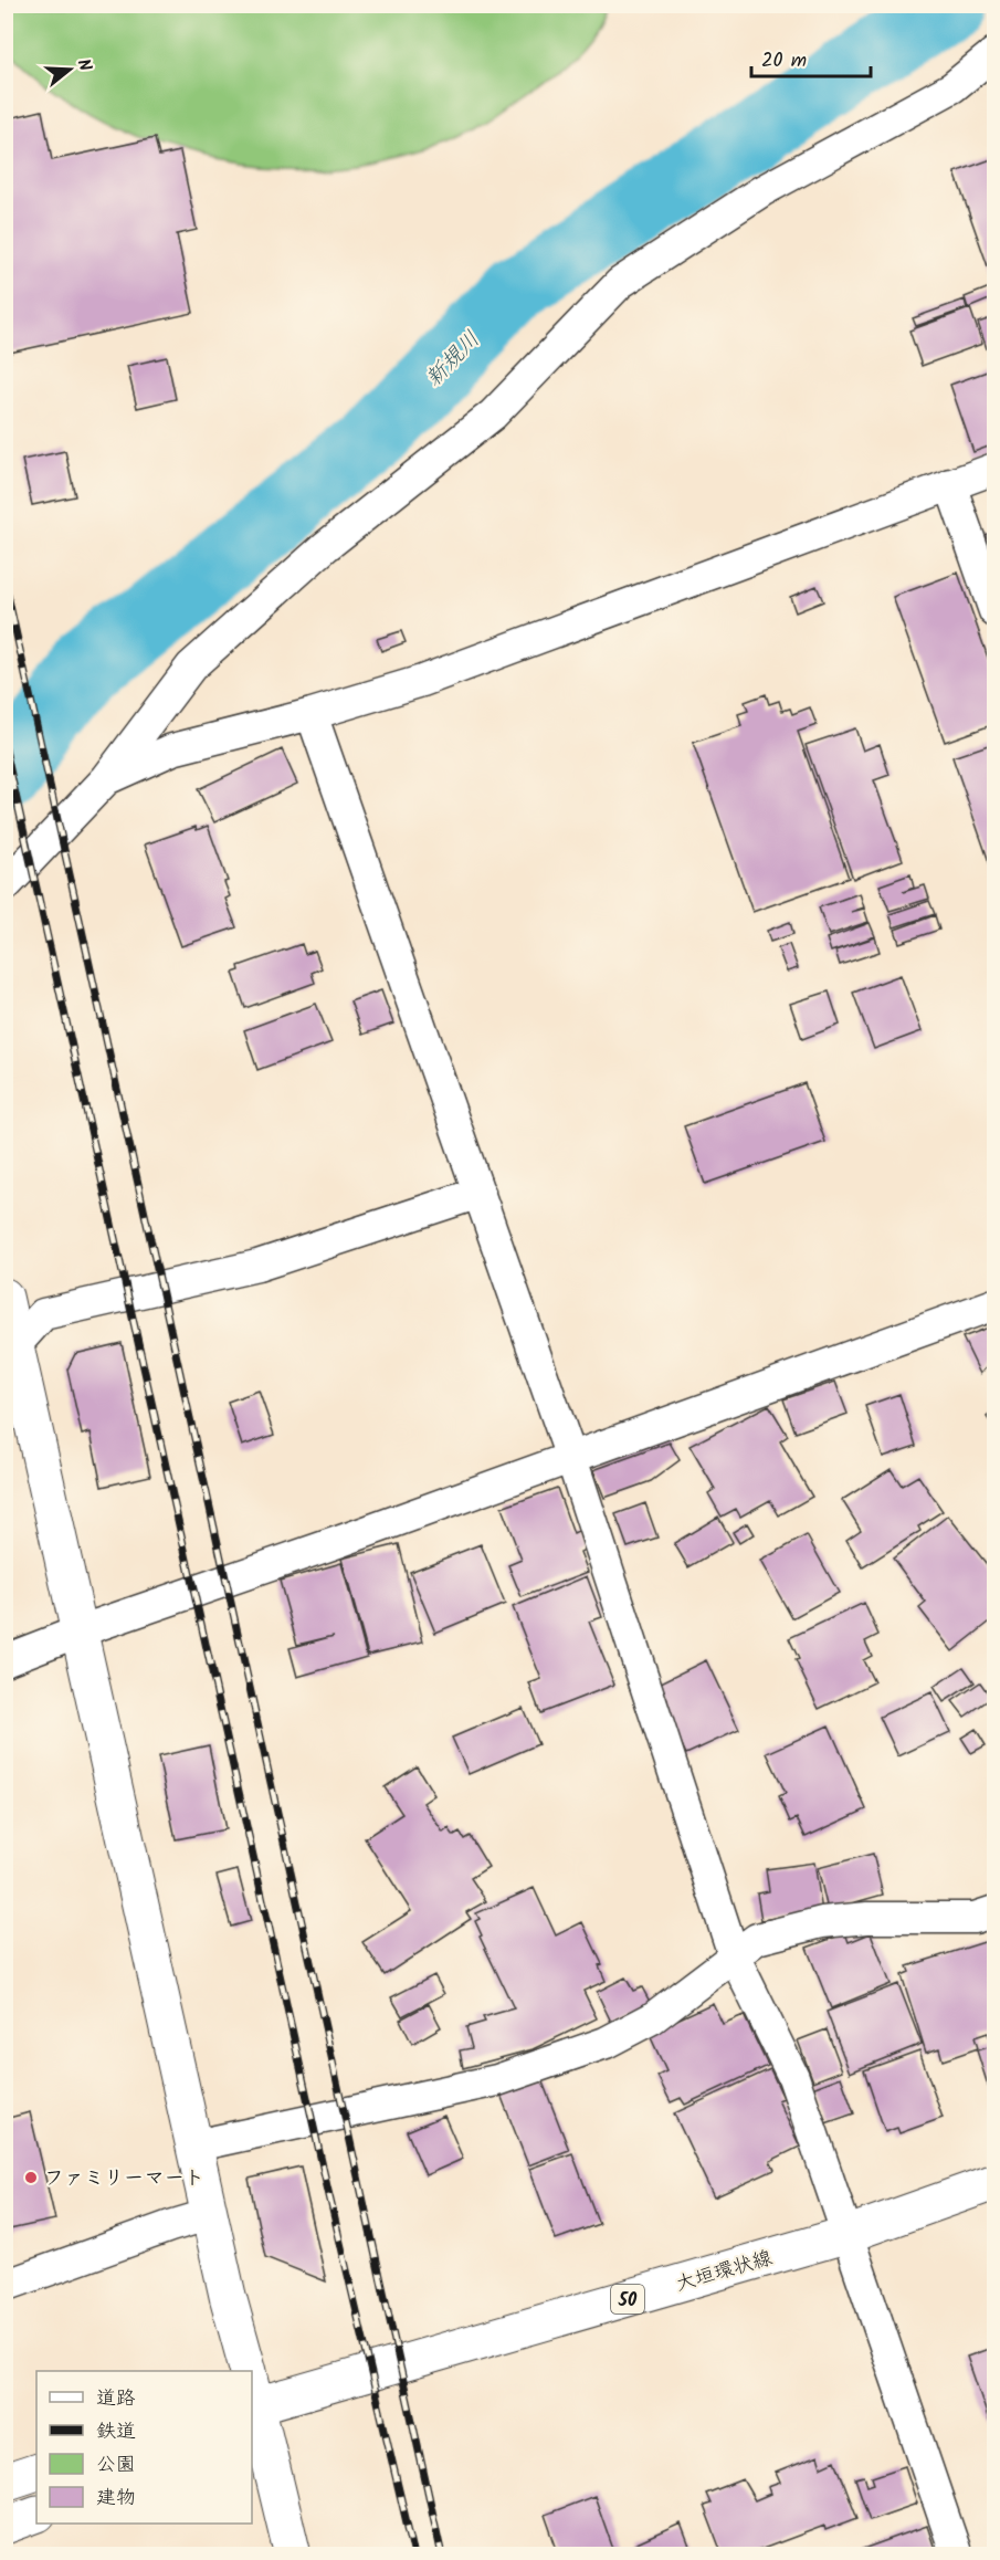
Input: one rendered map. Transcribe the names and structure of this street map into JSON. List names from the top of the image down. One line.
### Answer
{"streets":{"street":["大垣環状線","50"]},"water":["新規川"],"places":["ファミリーマート"],"legend":["道路","鉄道","公園","建物"],"scale_bar":"20 m","north":"right"}
